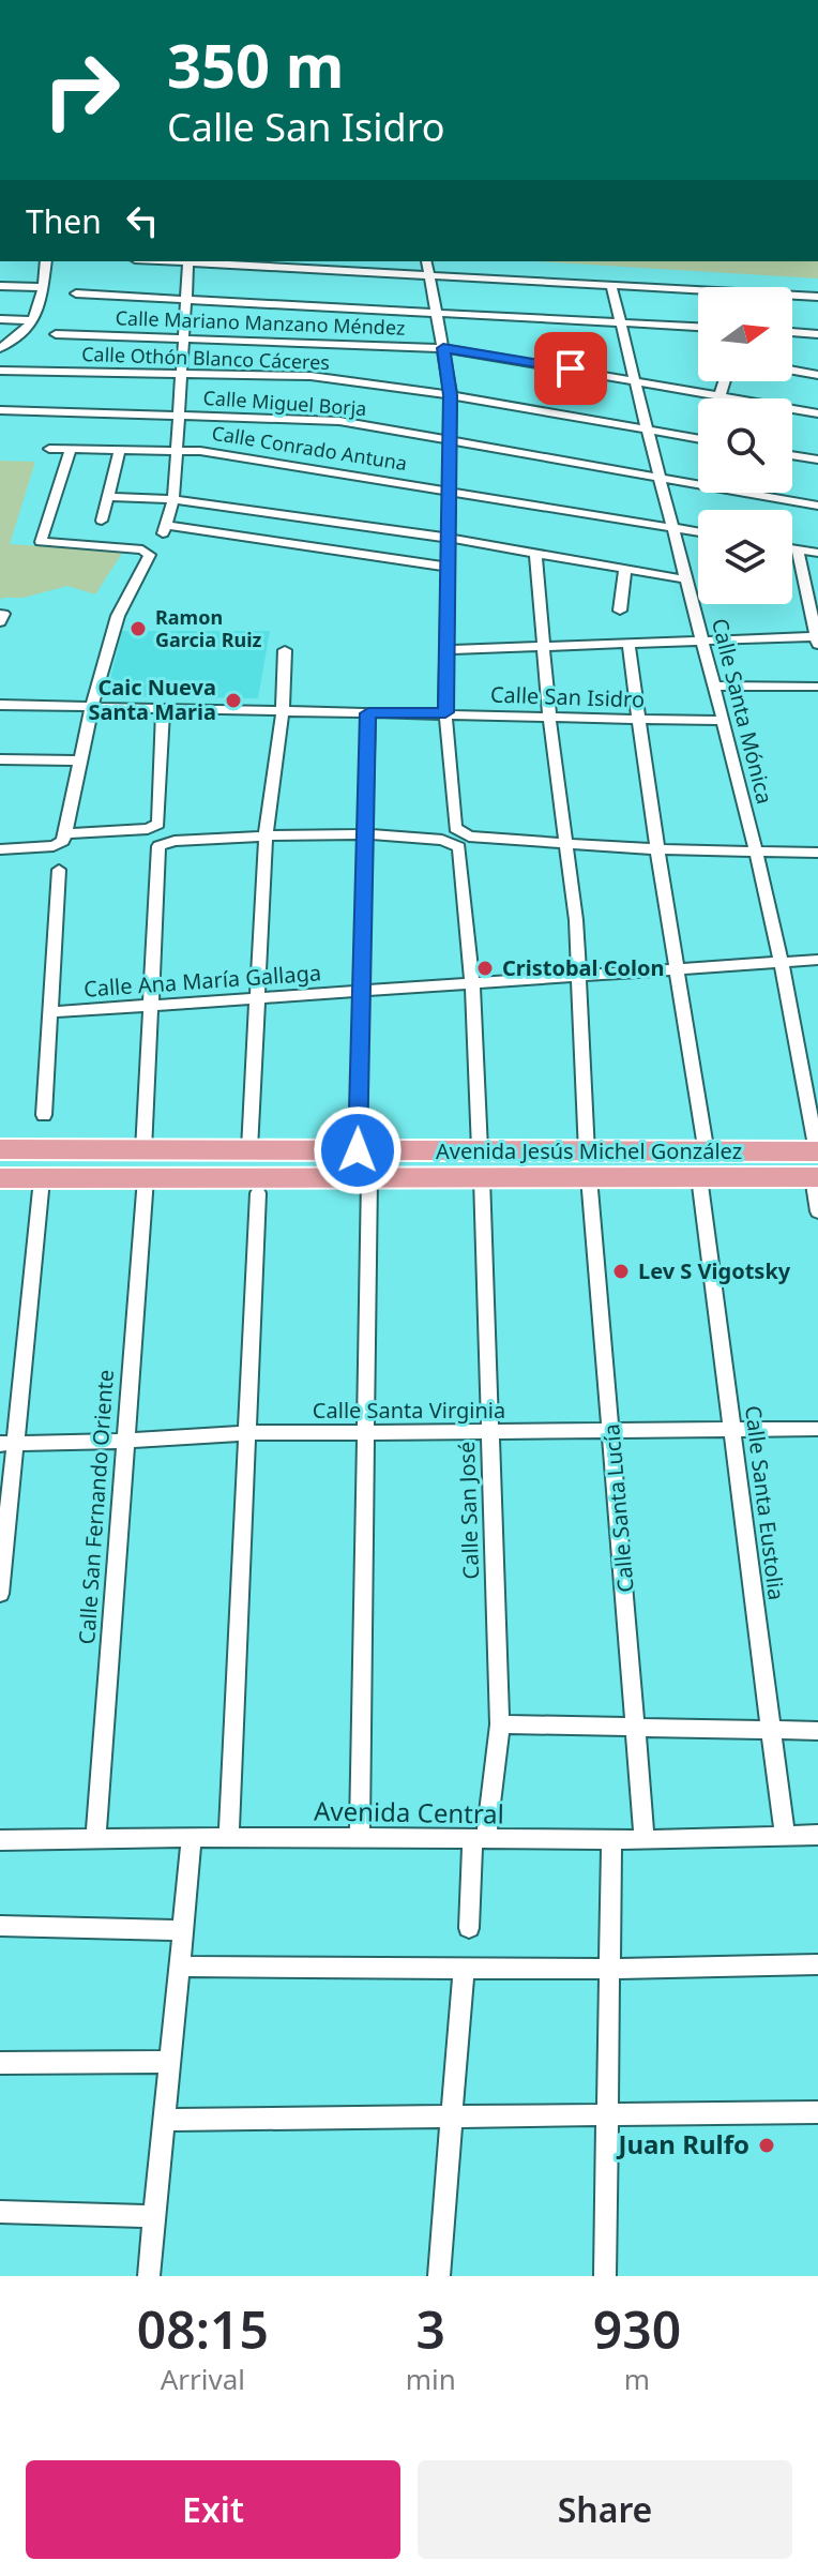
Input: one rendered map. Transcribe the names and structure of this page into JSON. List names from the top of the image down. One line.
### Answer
{"streets":{"main road":["Avenida Jesús Michel González"],"street":["Calle Mariano Manzano Méndez","Calle Othón Blanco Cáceres","Calle Miguel Borja","Calle Conrado Antuna","Calle San Isidro","Calle Santa Mónica","Calle Ana María Gallaga","Calle Santa Virginia","Calle Santa Eustolia","Calle San Fernando Oriente","Calle Santa Lucía","Calle San José","Avenida Central"]},"crossings":[["Calle Mariano Manzano Méndez","Calle Santa Mónica"],["Calle Othón Blanco Cáceres","Calle Santa Mónica"],["Calle Miguel Borja","Calle Santa Mónica"],["Calle Conrado Antuna","Calle Santa Mónica"],["Calle San Isidro","Calle Santa Mónica"],["Calle San Isidro","Calle Santa Eustolia"],["Calle San Isidro","Calle Santa Lucía"],["Calle Santa Mónica","Calle Ana María Gallaga"],["Calle Santa Mónica","Avenida Jesús Michel González"],["Calle Ana María Gallaga","Calle Santa Eustolia"],["Calle Ana María Gallaga","Calle Santa Lucía"],["Avenida Jesús Michel González","Calle Santa Eustolia"],["Avenida Jesús Michel González","Calle San Fernando Oriente"],["Avenida Jesús Michel González","Calle Santa Lucía"],["Avenida Jesús Michel González","Calle San José"],["Calle Santa Virginia","Calle Santa Eustolia"],["Calle Santa Virginia","Calle San Fernando Oriente"],["Calle Santa Virginia","Calle Santa Lucía"],["Calle Santa Virginia","Calle San José"],["Calle Santa Eustolia","Avenida Central"],["Calle San Fernando Oriente","Avenida Central"],["Calle Santa Lucía","Avenida Central"],["Calle San José","Avenida Central"]],"places":["Ramon Garcia Ruiz","Caic Nueva Santa Maria","Cristobal Colon","Lev S Vigotsky","Juan Rulfo"],"north":"right","page":{"turn":["350 m","Calle San Isidro"],"then":"Then","eta":["08:15","Arrival","3","min","930","m"],"buttons":["Exit","Share"]}}
